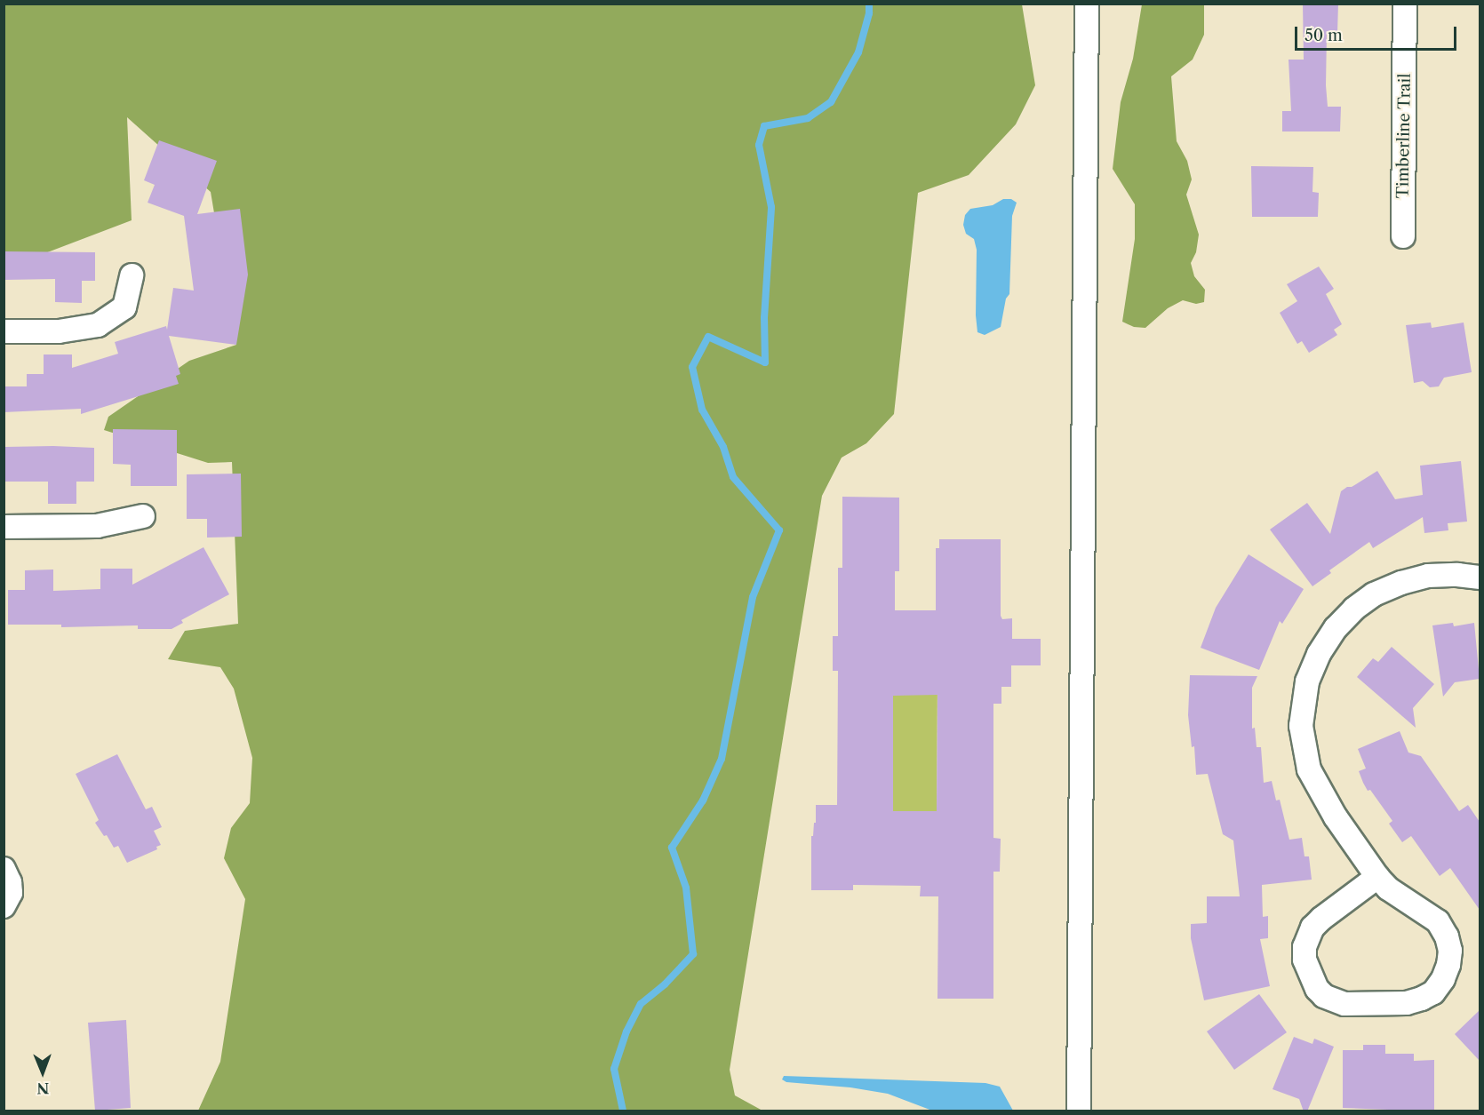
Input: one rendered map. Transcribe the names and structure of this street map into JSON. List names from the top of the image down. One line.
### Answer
{"streets":{"street":["Timberline Trail"]},"scale_bar":"50 m","north":"bottom"}
